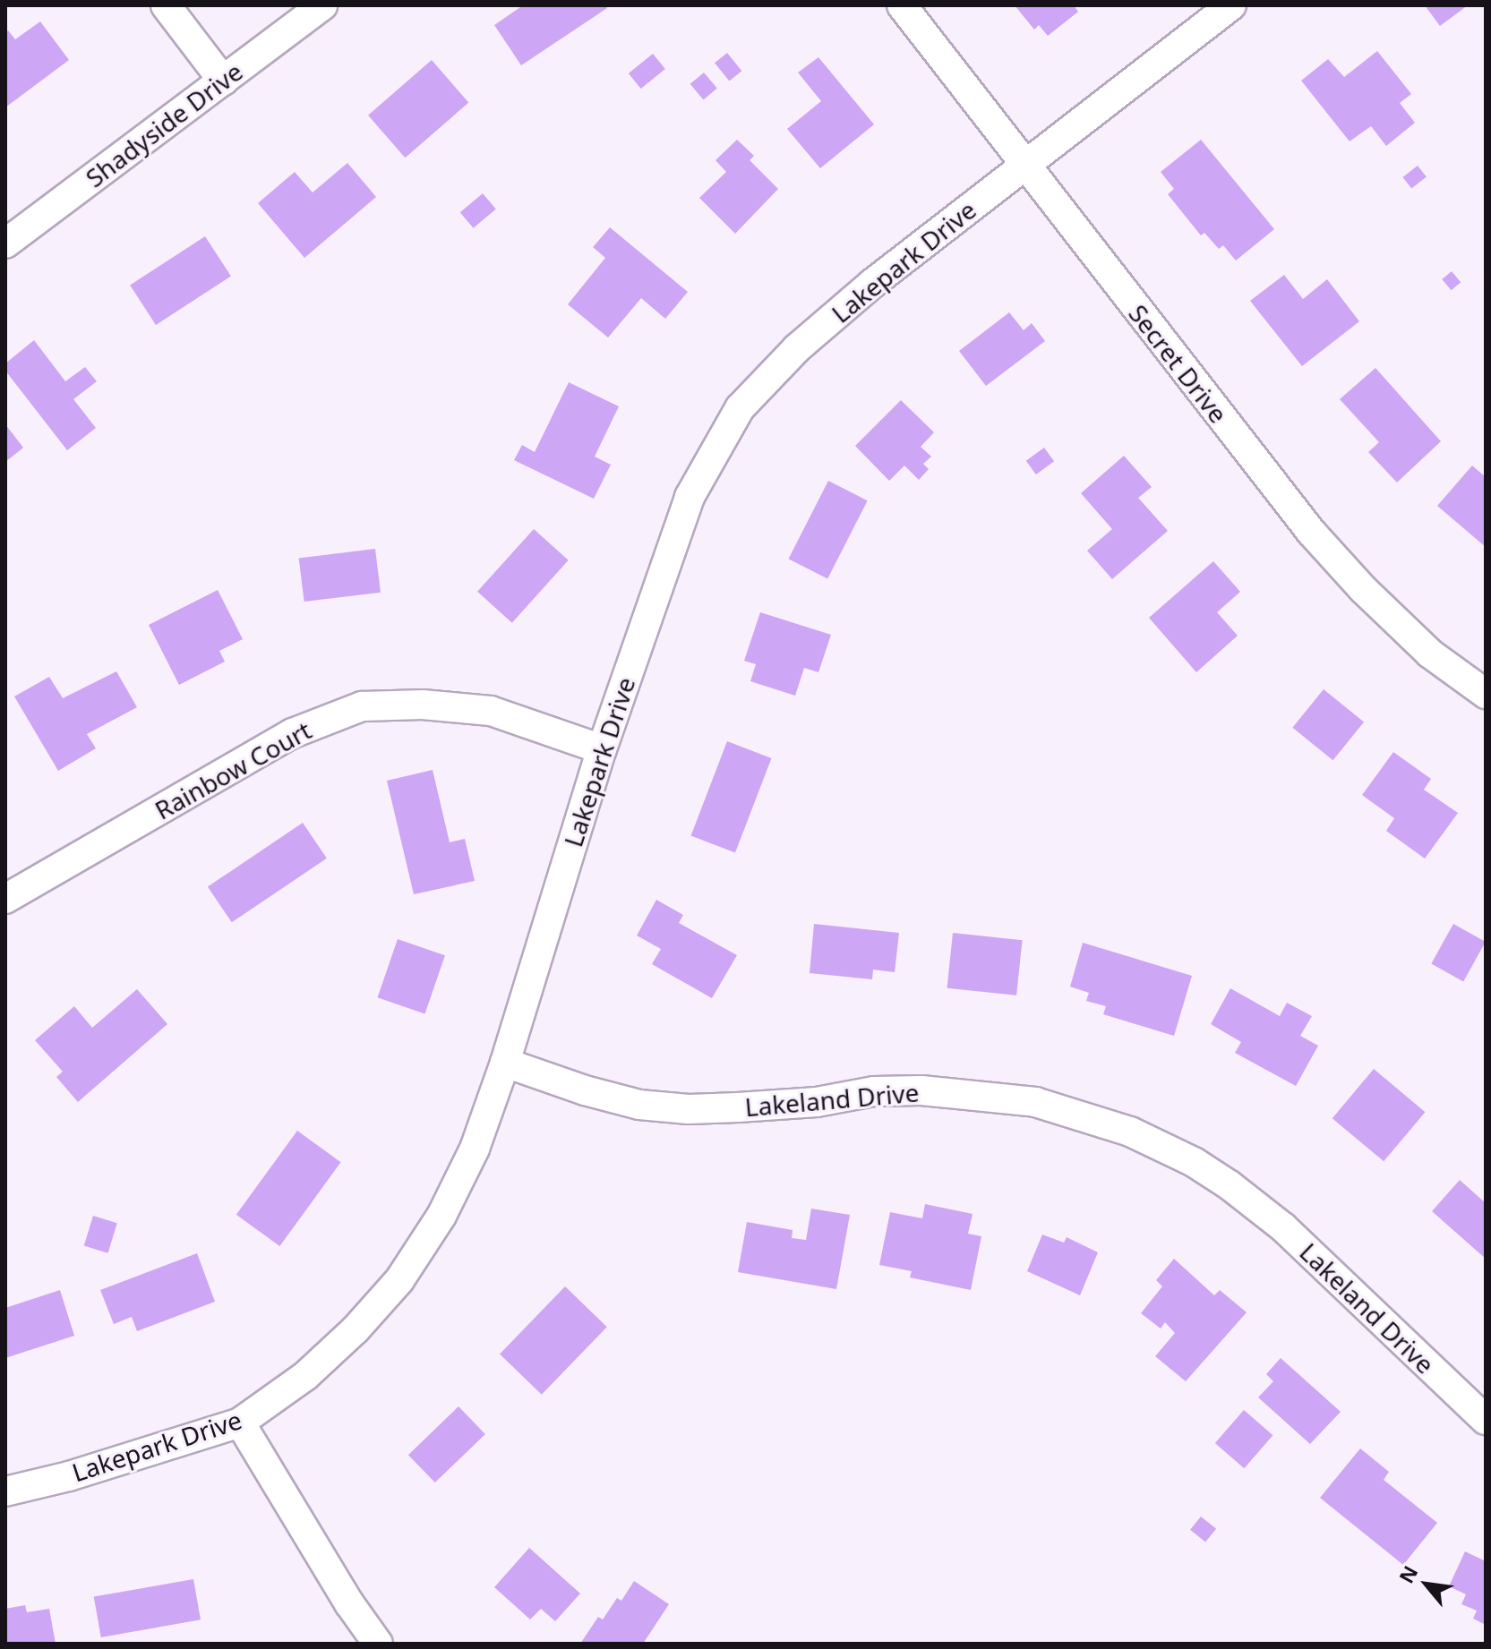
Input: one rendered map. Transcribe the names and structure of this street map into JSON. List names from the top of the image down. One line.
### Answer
{"streets":{"street":["Shadyside Drive","Lakepark Drive","Secret Drive","Rainbow Court","Lakeland Drive"]},"crossings":[["Lakepark Drive","Secret Drive"],["Lakepark Drive","Rainbow Court"],["Lakepark Drive","Lakeland Drive"]],"north":"top left"}
